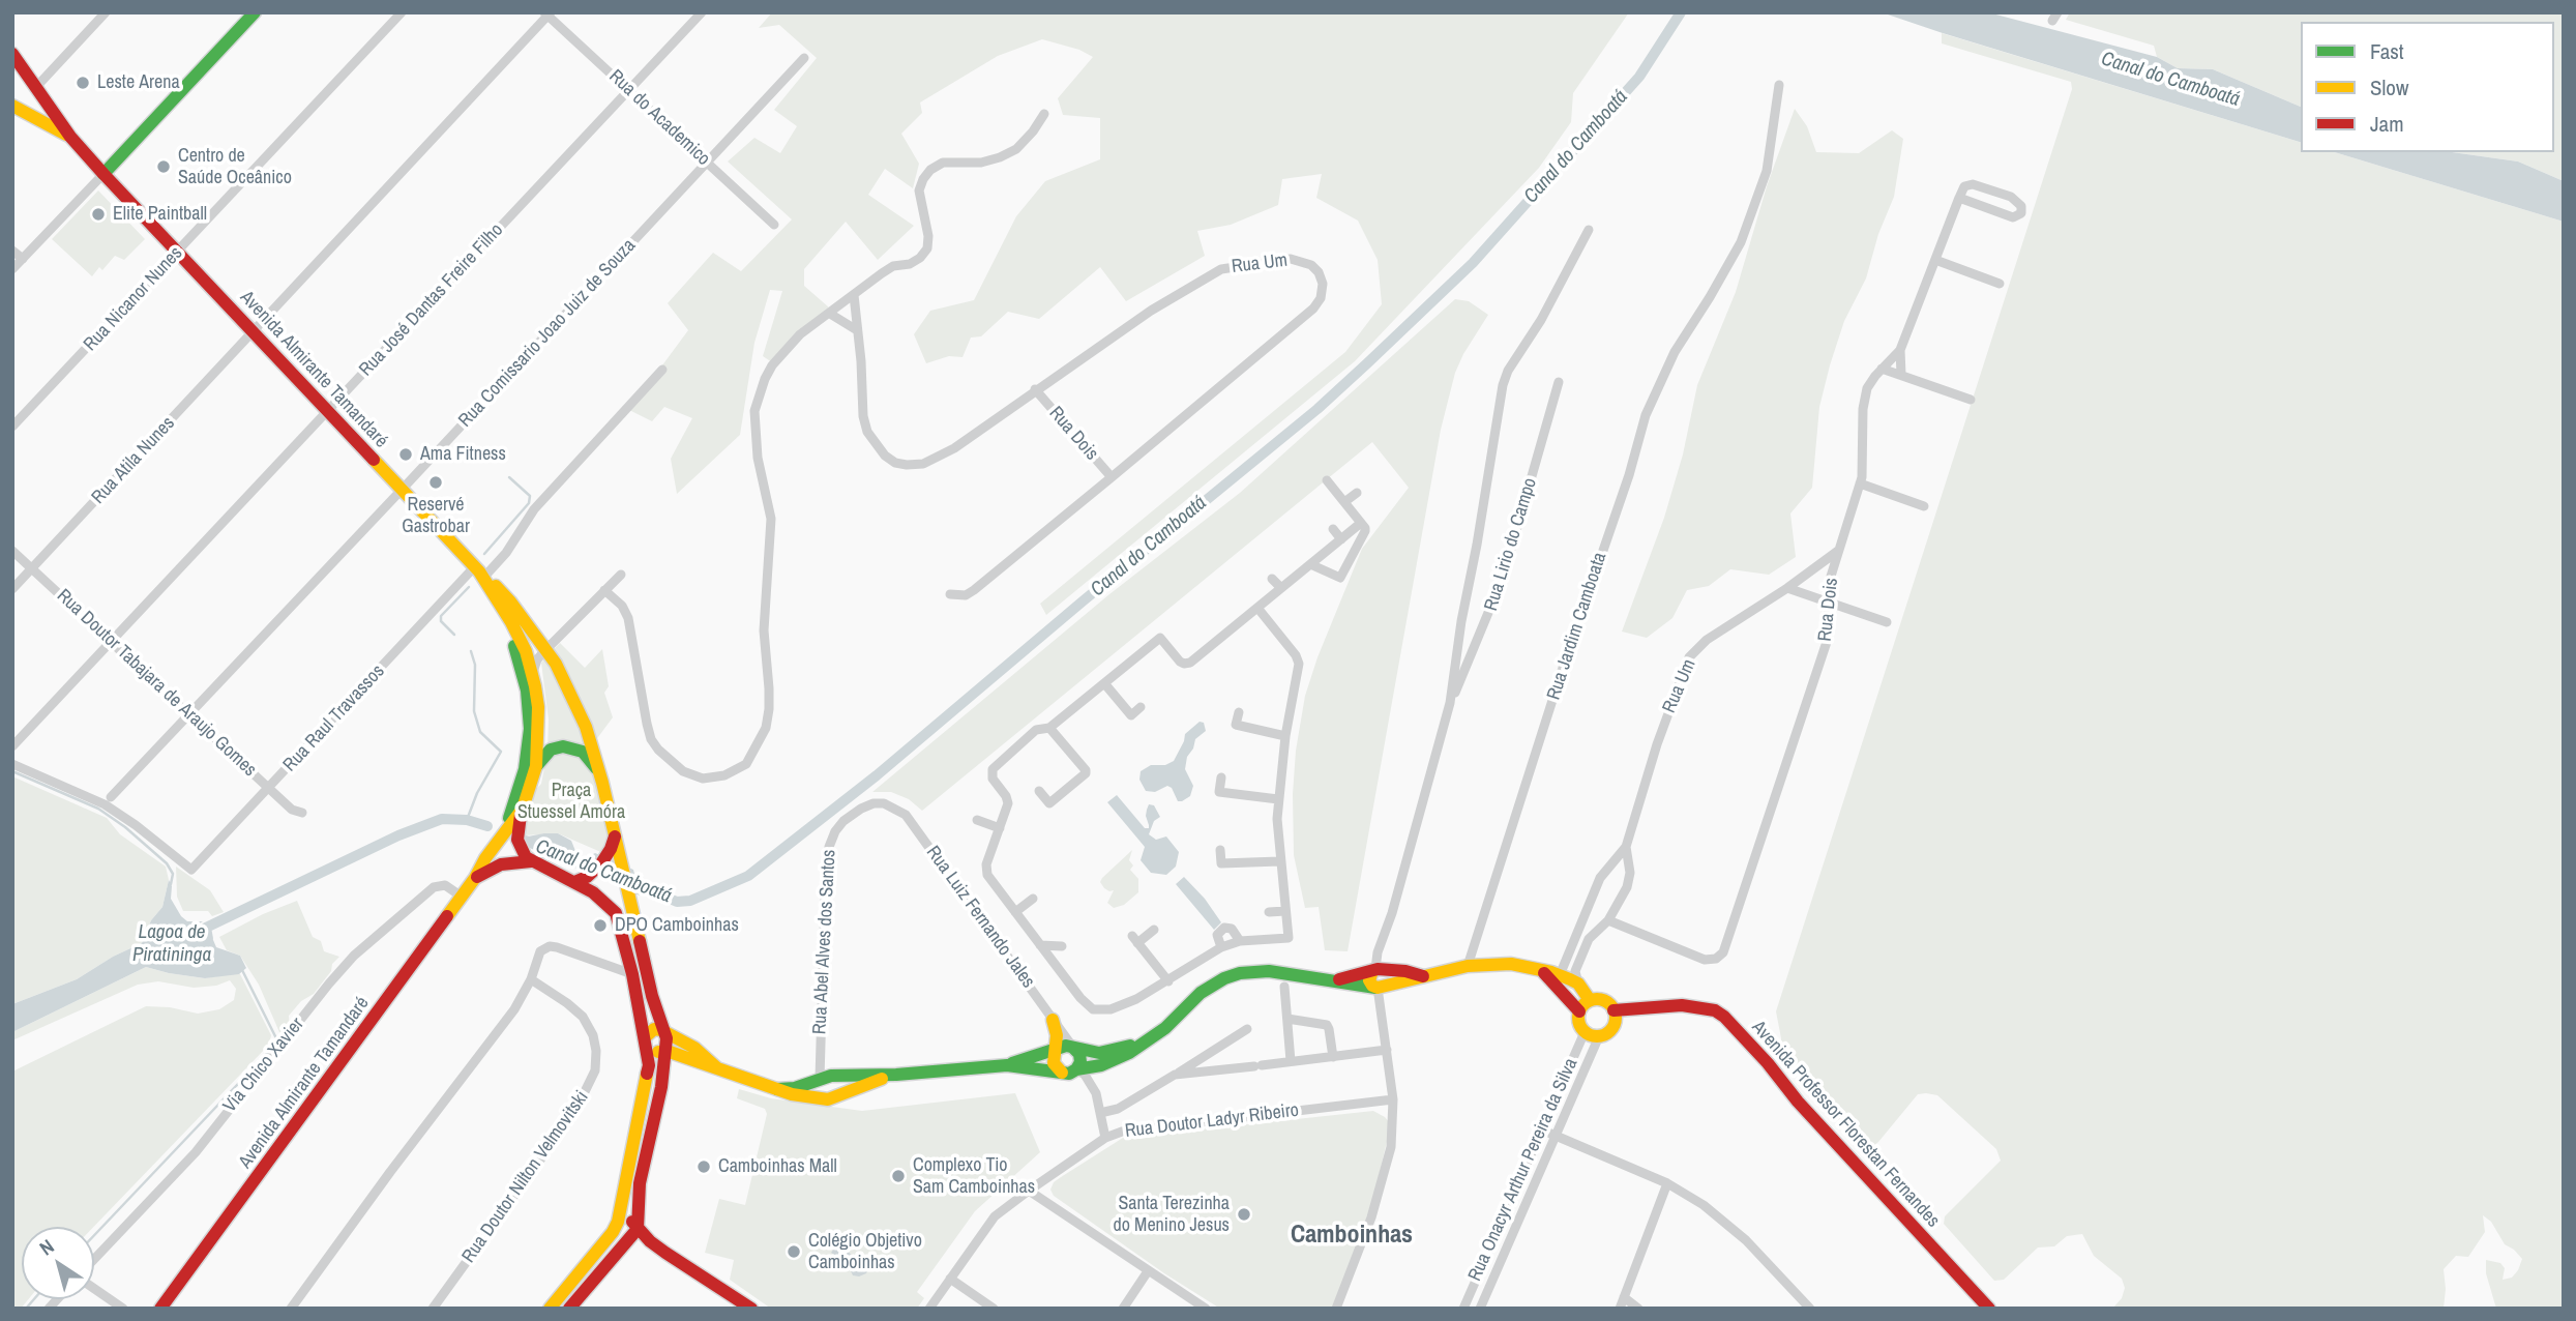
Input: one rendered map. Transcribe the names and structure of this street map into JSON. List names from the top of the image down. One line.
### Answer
{"streets":{"street":["Rua do Academico","Rua Um","Rua Nicanor Nunes","Rua José Dantas Freire Filho","Rua Comissario Joao Juiz de Souza","Avenida Almirante Tamandaré","Rua Dois","Rua Atila Nunes","Rua Lirio do Campo","Rua Jardim Camboata","Rua Doutor Tabajara de Araujo Gomes","Rua Raul Travassos","Rua Luiz Fernando Jales","Rua Abel Alves dos Santos","Via Chico Xavier","Rua Doutor Ladyr Ribeiro","Avenida Professor Florestan Fernandes","Rua Onacyr Arthur Pereira da Silva","Rua Doutor Nilton Velmovitski"]},"crossings":[["Rua do Academico","Rua José Dantas Freire Filho"],["Rua do Academico","Rua Comissario Joao Juiz de Souza"],["Rua Um","Rua Dois"],["Rua Nicanor Nunes","Avenida Almirante Tamandaré"],["Rua José Dantas Freire Filho","Avenida Almirante Tamandaré"],["Rua José Dantas Freire Filho","Rua Doutor Tabajara de Araujo Gomes"],["Rua Comissario Joao Juiz de Souza","Avenida Almirante Tamandaré"],["Rua Comissario Joao Juiz de Souza","Rua Doutor Tabajara de Araujo Gomes"],["Avenida Almirante Tamandaré","Rua Atila Nunes"],["Avenida Almirante Tamandaré","Rua Raul Travassos"],["Avenida Almirante Tamandaré","Via Chico Xavier"],["Rua Atila Nunes","Rua Doutor Tabajara de Araujo Gomes"],["Rua Doutor Tabajara de Araujo Gomes","Rua Raul Travassos"],["Rua Luiz Fernando Jales","Rua Abel Alves dos Santos"],["Avenida Professor Florestan Fernandes","Rua Onacyr Arthur Pereira da Silva"]],"districts":["Camboinhas"],"water":["Canal do Camboatá","Lagoa de Piratininga"],"parks":["Praça Stuessel Amóra"],"places":["Leste Arena","Centro de Saúde Oceânico","Elite Paintball","Ama Fitness","Reservé Gastrobar","DPO Camboinhas","Camboinhas Mall","Complexo Tio Sam Camboinhas","Santa Terezinha do Menino Jesus","Colégio Objetivo Camboinhas"],"legend":["Fast","Slow","Jam"],"north":"top left"}
